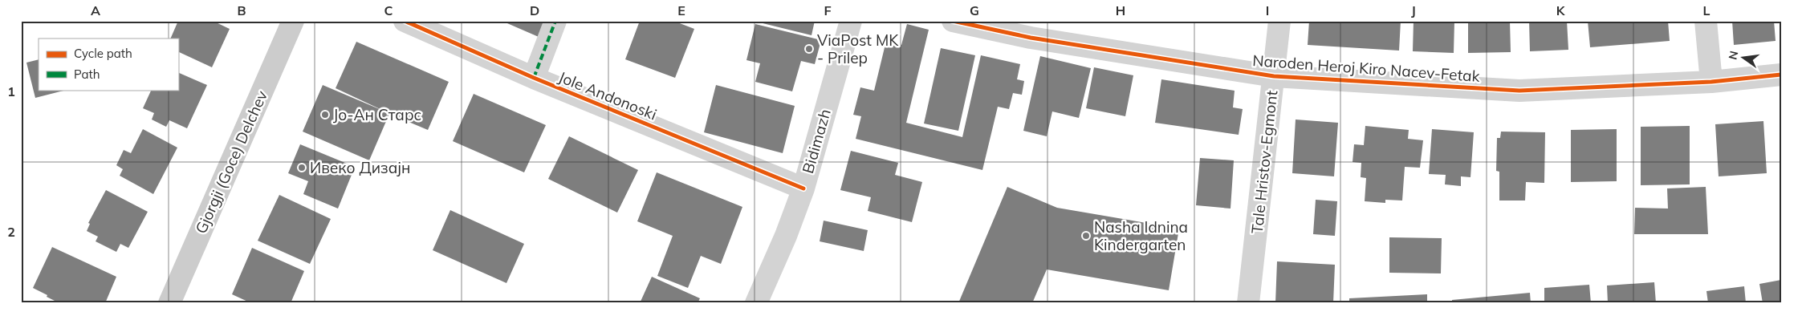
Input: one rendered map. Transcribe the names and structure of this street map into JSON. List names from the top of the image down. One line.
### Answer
{"streets":{"main road":["Gjorgji (Goce) Delchev"],"street":["Naroden Heroj Kiro Nacev-Fetak","Jole Andonoski","Bidimazh","Tale Hristov-Egmont"]},"crossings":[["Naroden Heroj Kiro Nacev-Fetak","Tale Hristov-Egmont"],["Jole Andonoski","Bidimazh"]],"places":["ViaPost MK - Prilep","Јо-Ан Старс","Ивеко Дизајн","Nasha Idnina Kindergarten"],"legend":["Cycle path","Path"],"north":"left","grid":{"columns":["A","B","C","D","E","F","G","H","I","J","K","L"],"rows":["1","2"]}}
